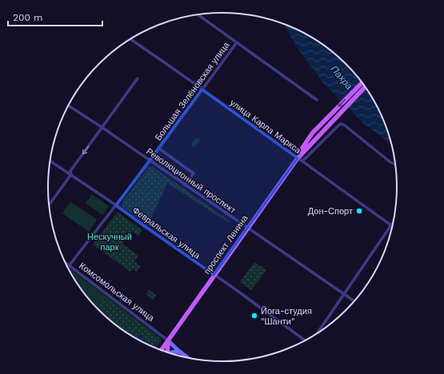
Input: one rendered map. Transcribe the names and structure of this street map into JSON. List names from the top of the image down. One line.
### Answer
{"streets":{"main road":["проспект Ленина"],"street":["Большая Зелёновская улица","улица Карла Маркса","Революционный проспект","Февральская улица","Комсомольская улица"]},"crossings":[["Большая Зелёновская улица","улица Карла Маркса"],["Большая Зелёновская улица","Революционный проспект"],["Большая Зелёновская улица","Февральская улица"],["Большая Зелёновская улица","Комсомольская улица"],["улица Карла Маркса","проспект Ленина"],["Революционный проспект","проспект Ленина"],["Февральская улица","проспект Ленина"],["проспект Ленина","Комсомольская улица"]],"water":["Пахра"],"parks":["Нескучный парк"],"places":["Дон-Спорт","Йога-студия \"Шанти\""],"scale_bar":"200 m"}
